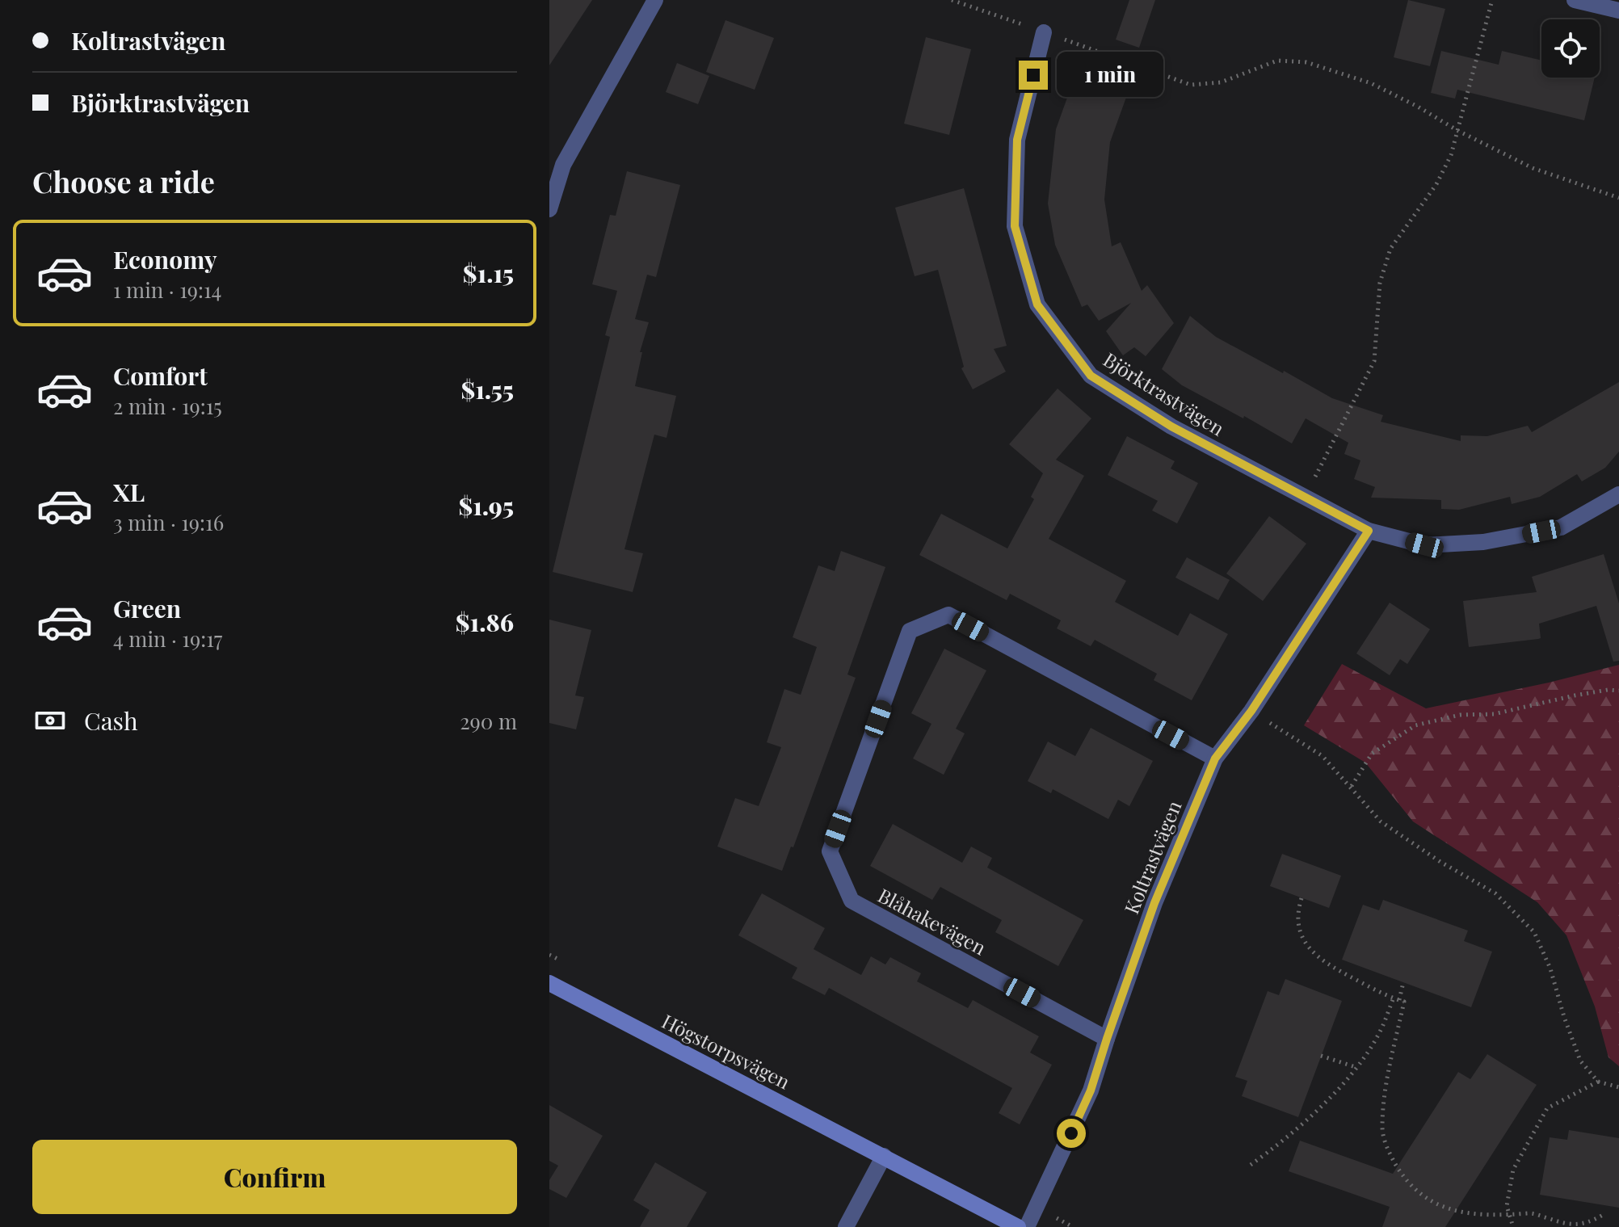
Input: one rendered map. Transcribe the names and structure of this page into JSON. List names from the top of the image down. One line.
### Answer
{"streets":{"street":["Björktrastvägen","Koltrastvägen","Blåhakevägen","Högstorpsvägen"]},"crossings":[["Björktrastvägen","Koltrastvägen"],["Koltrastvägen","Blåhakevägen"]],"page":{"banner":["Koltrastvägen","Björktrastvägen"],"bubble":"1 min","heading":"Choose a ride","list":[{"name":"Economy","note":"1 min · 19:14","value":"$1.15"},{"name":"Comfort","note":"2 min · 19:15","value":"$1.55"},{"name":"XL","note":"3 min · 19:16","value":"$1.95"},{"name":"Green","note":"4 min · 19:17","value":"$1.86"}],"pay":["Cash","290 m"],"buttons":"Confirm"}}
